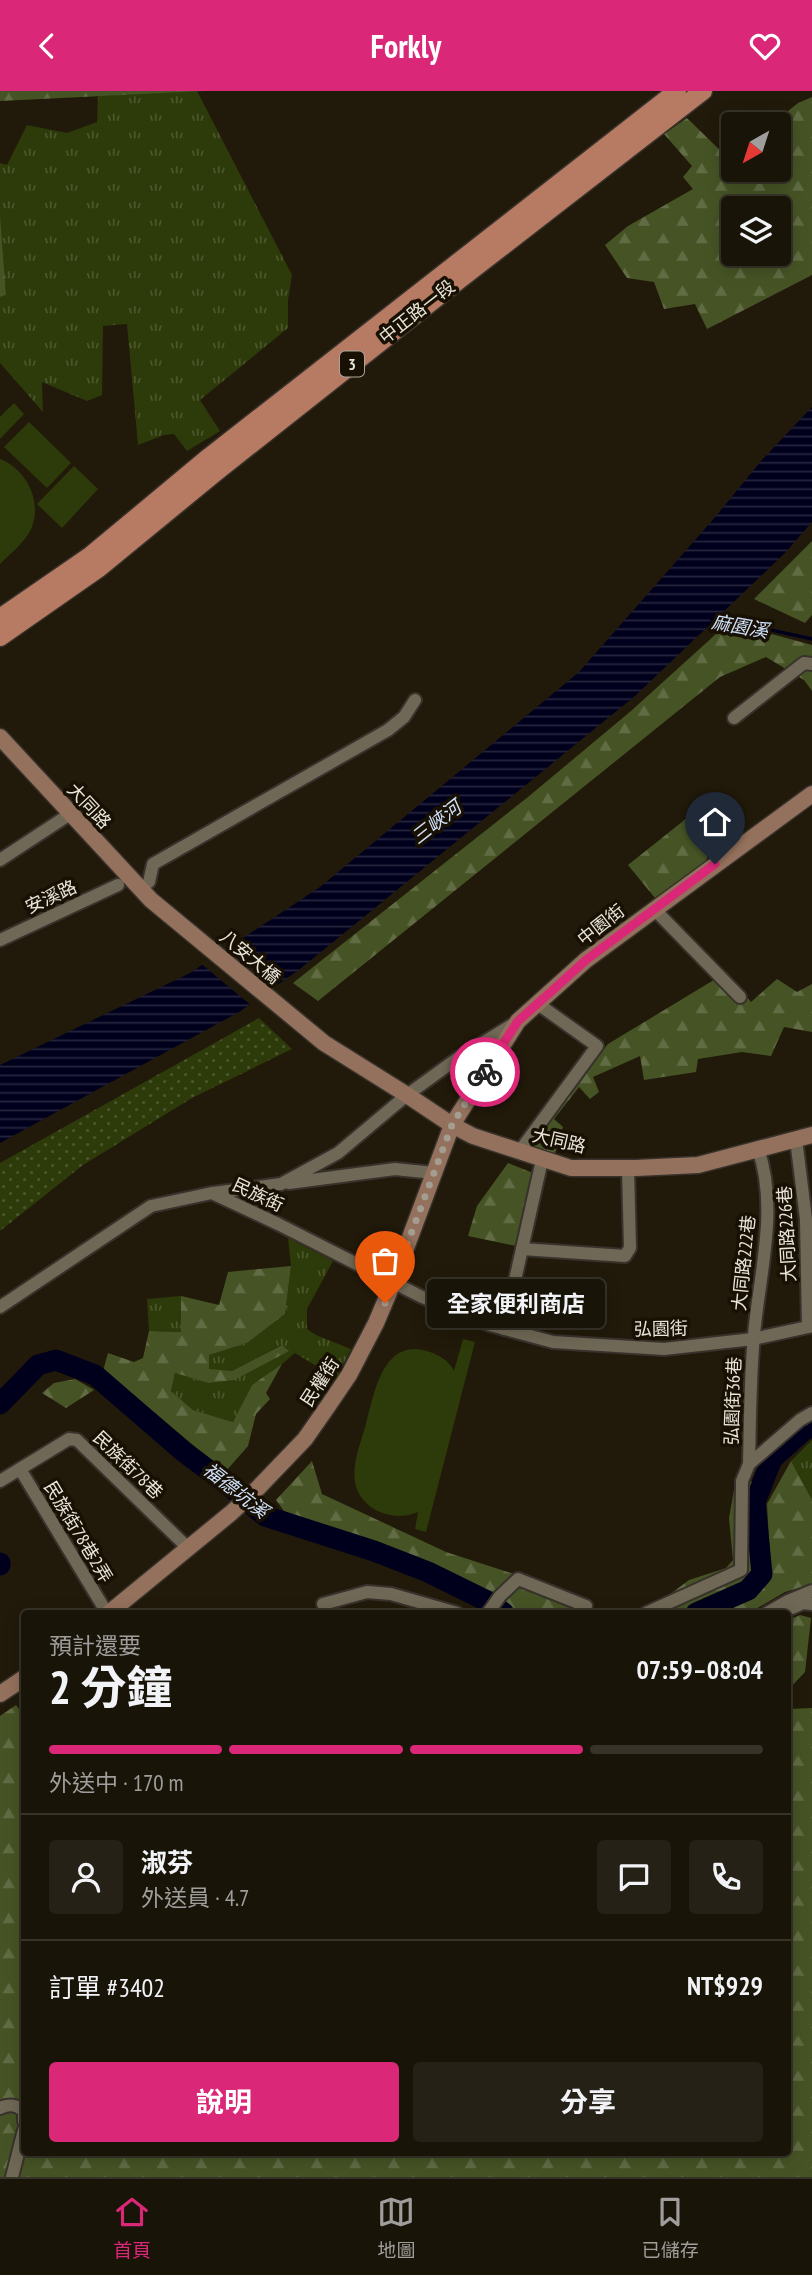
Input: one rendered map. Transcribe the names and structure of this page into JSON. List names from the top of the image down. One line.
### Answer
{"streets":{"main road":["中正路一段","3"],"street":["大同路","安溪路","中園街","八安大橋","民族街","大同路226巷","大同路222巷","弘園街","民權街","弘園街36巷","民族街78巷","民族街78巷2弄"]},"crossings":[["大同路","中園街"],["大同路","八安大橋"],["大同路","大同路226巷"],["大同路","大同路222巷"],["大同路","民權街"],["中園街","民權街"],["民族街","弘園街"],["民族街","民權街"],["大同路226巷","弘園街"],["大同路222巷","弘園街"],["大同路222巷","弘園街36巷"],["弘園街","民權街"],["弘園街","弘園街36巷"],["民權街","民族街78巷"],["民族街78巷","民族街78巷2弄"]],"water":["麻園溪","三峽河","福德坑溪"],"places":["全家便利商店"],"north":"bottom left","page":{"header":"Forkly","bubble":"全家便利商店","heading":["2 分鐘","預計還要","07:59–08:04"],"panel":["淑芬","外送員 · 4.7","訂單 #3402","NT$929"],"bar":"外送中 · 170 m","buttons":["說明","分享"],"tabs":["首頁","地圖","已儲存"]}}
